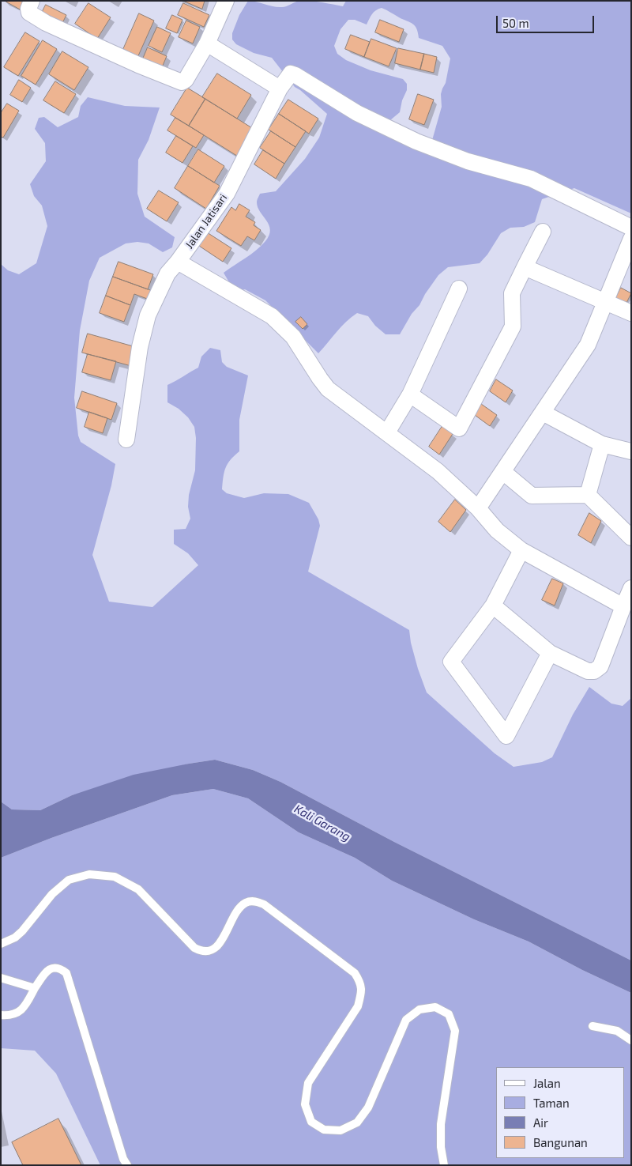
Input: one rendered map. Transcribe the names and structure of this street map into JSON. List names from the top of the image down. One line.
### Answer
{"streets":{"street":["Jalan Jatisari"]},"water":["Kali Garang"],"legend":["Jalan","Taman","Air","Bangunan"],"scale_bar":"50 m"}
